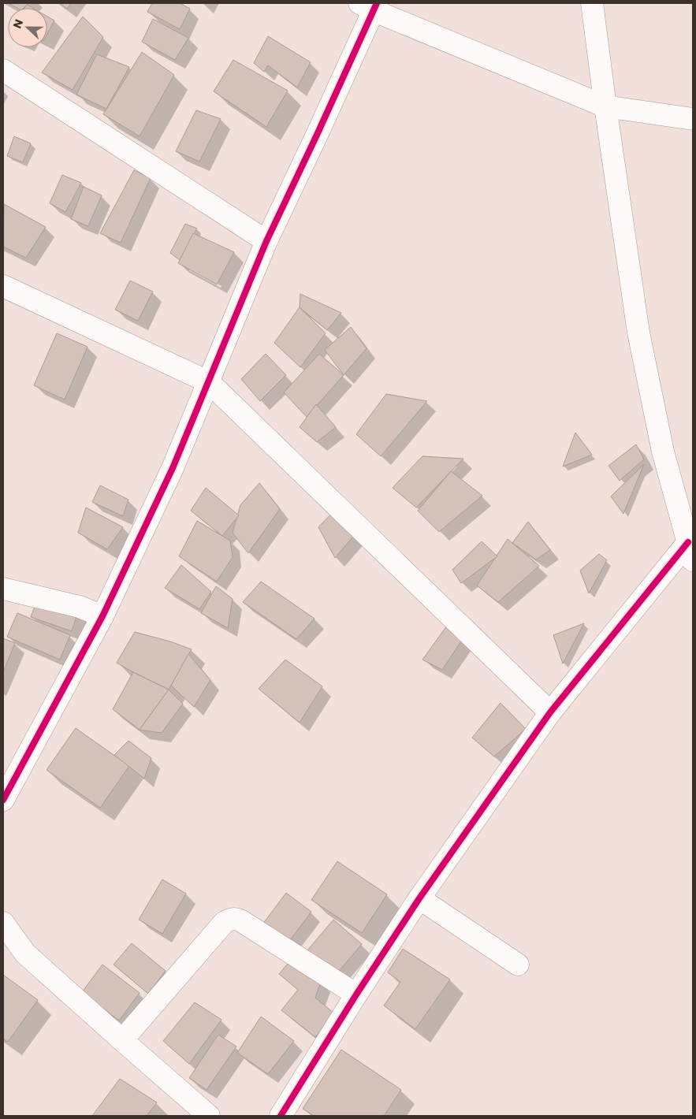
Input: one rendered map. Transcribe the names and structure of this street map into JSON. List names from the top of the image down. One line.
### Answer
{"north":"left"}
